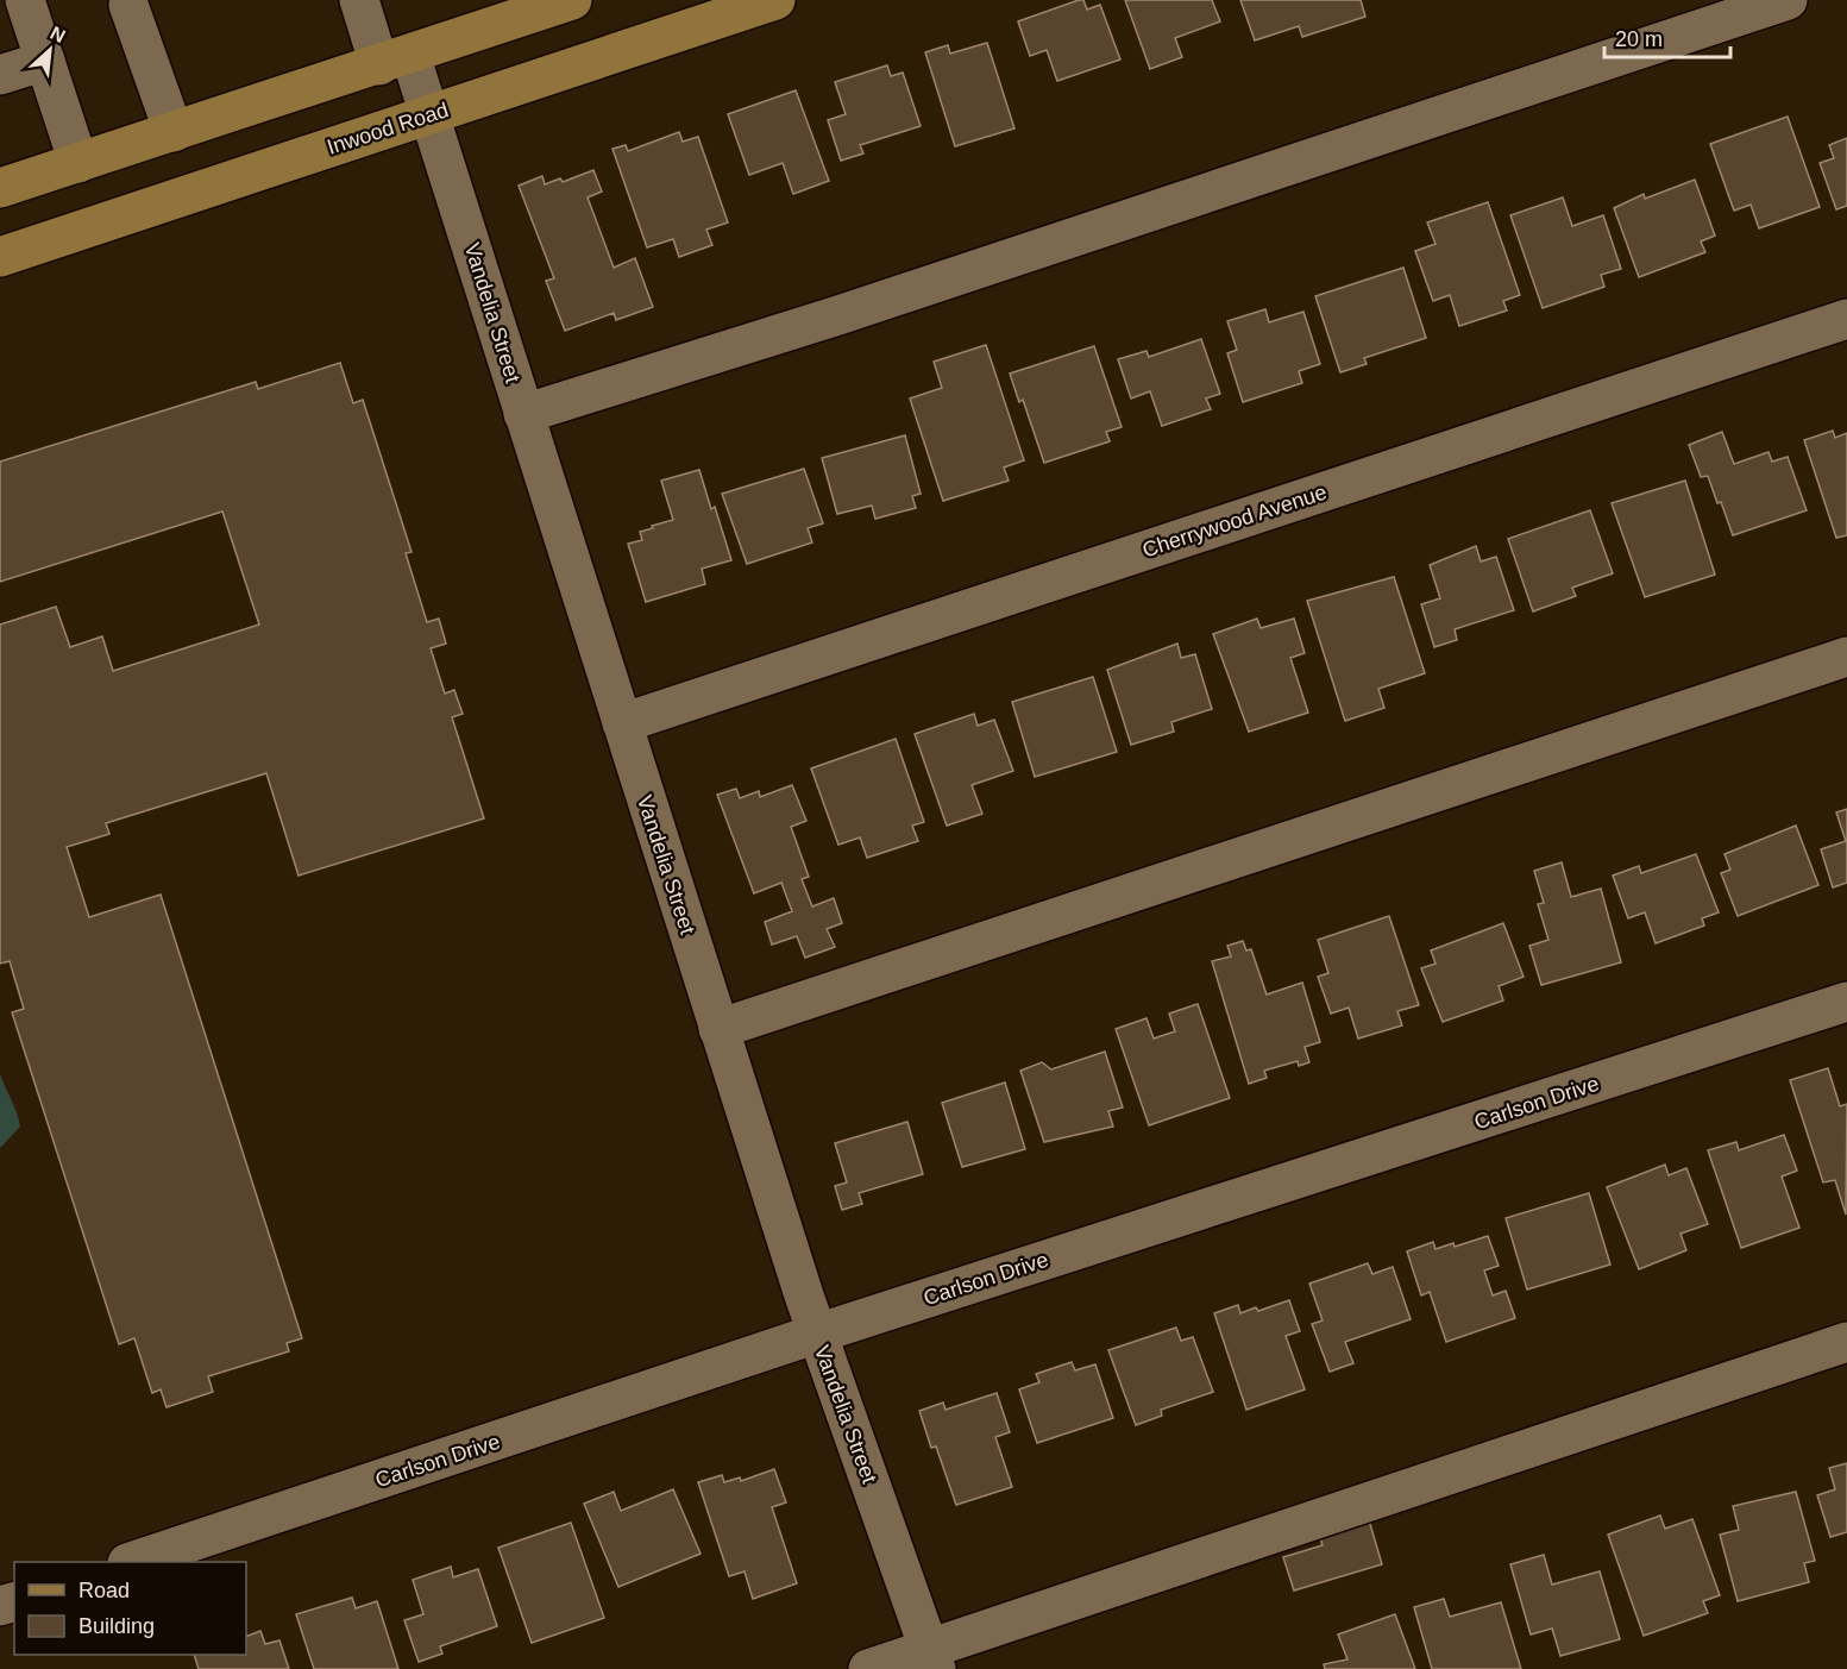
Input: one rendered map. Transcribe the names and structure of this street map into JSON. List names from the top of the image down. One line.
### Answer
{"streets":{"main road":["Inwood Road"],"street":["Vandelia Street","Cherrywood Avenue","Carlson Drive"]},"crossings":[["Inwood Road","Vandelia Street"],["Vandelia Street","Cherrywood Avenue"],["Vandelia Street","Carlson Drive"]],"legend":["Road","Building"],"scale_bar":"20 m","north":"top right"}
